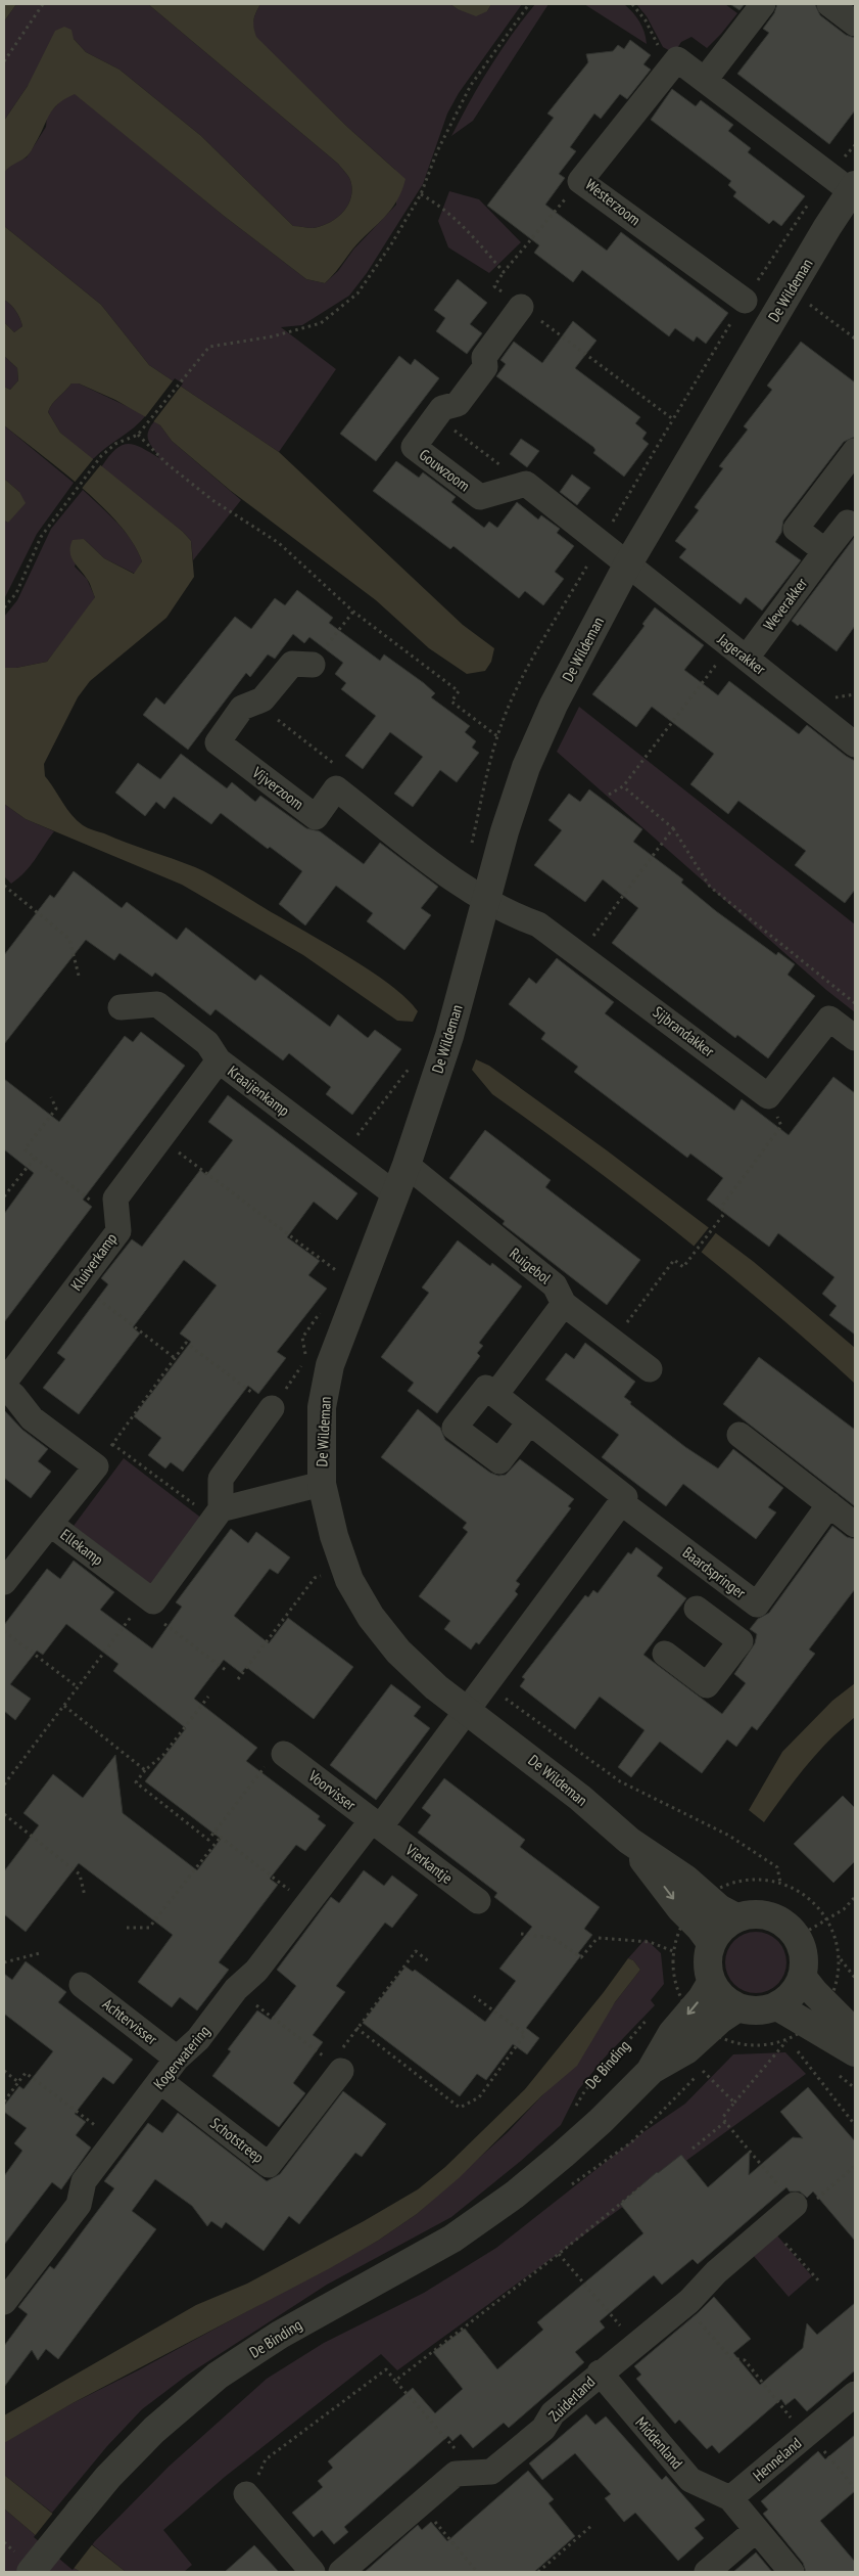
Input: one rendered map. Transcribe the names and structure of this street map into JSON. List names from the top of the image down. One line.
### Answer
{"streets":{"street":["Westerzoom","De Wildeman","Gouwzoom","Weverakker","Jagerakker","Vijverzoom","Sijbrandakker","Kraaijenkamp","Kluiverkamp","Ruigebol","Ellekamp","Baardspringer","Voorvisser","Vierkantje","Achtervisser","Kogerwatering","De Binding","Schotstreep","Zuiderland","Middenland","Henneland"]},"crossings":[["De Wildeman","Jagerakker"],["De Wildeman","Sijbrandakker"],["De Wildeman","Kraaijenkamp"],["De Wildeman","Ruigebol"],["De Wildeman","Kogerwatering"],["De Wildeman","De Binding"],["Weverakker","Jagerakker"],["Kraaijenkamp","Kluiverkamp"],["Voorvisser","Vierkantje"],["Voorvisser","Kogerwatering"],["Vierkantje","Kogerwatering"],["Achtervisser","Kogerwatering"],["Kogerwatering","Schotstreep"],["Zuiderland","Middenland"],["Middenland","Henneland"]]}
